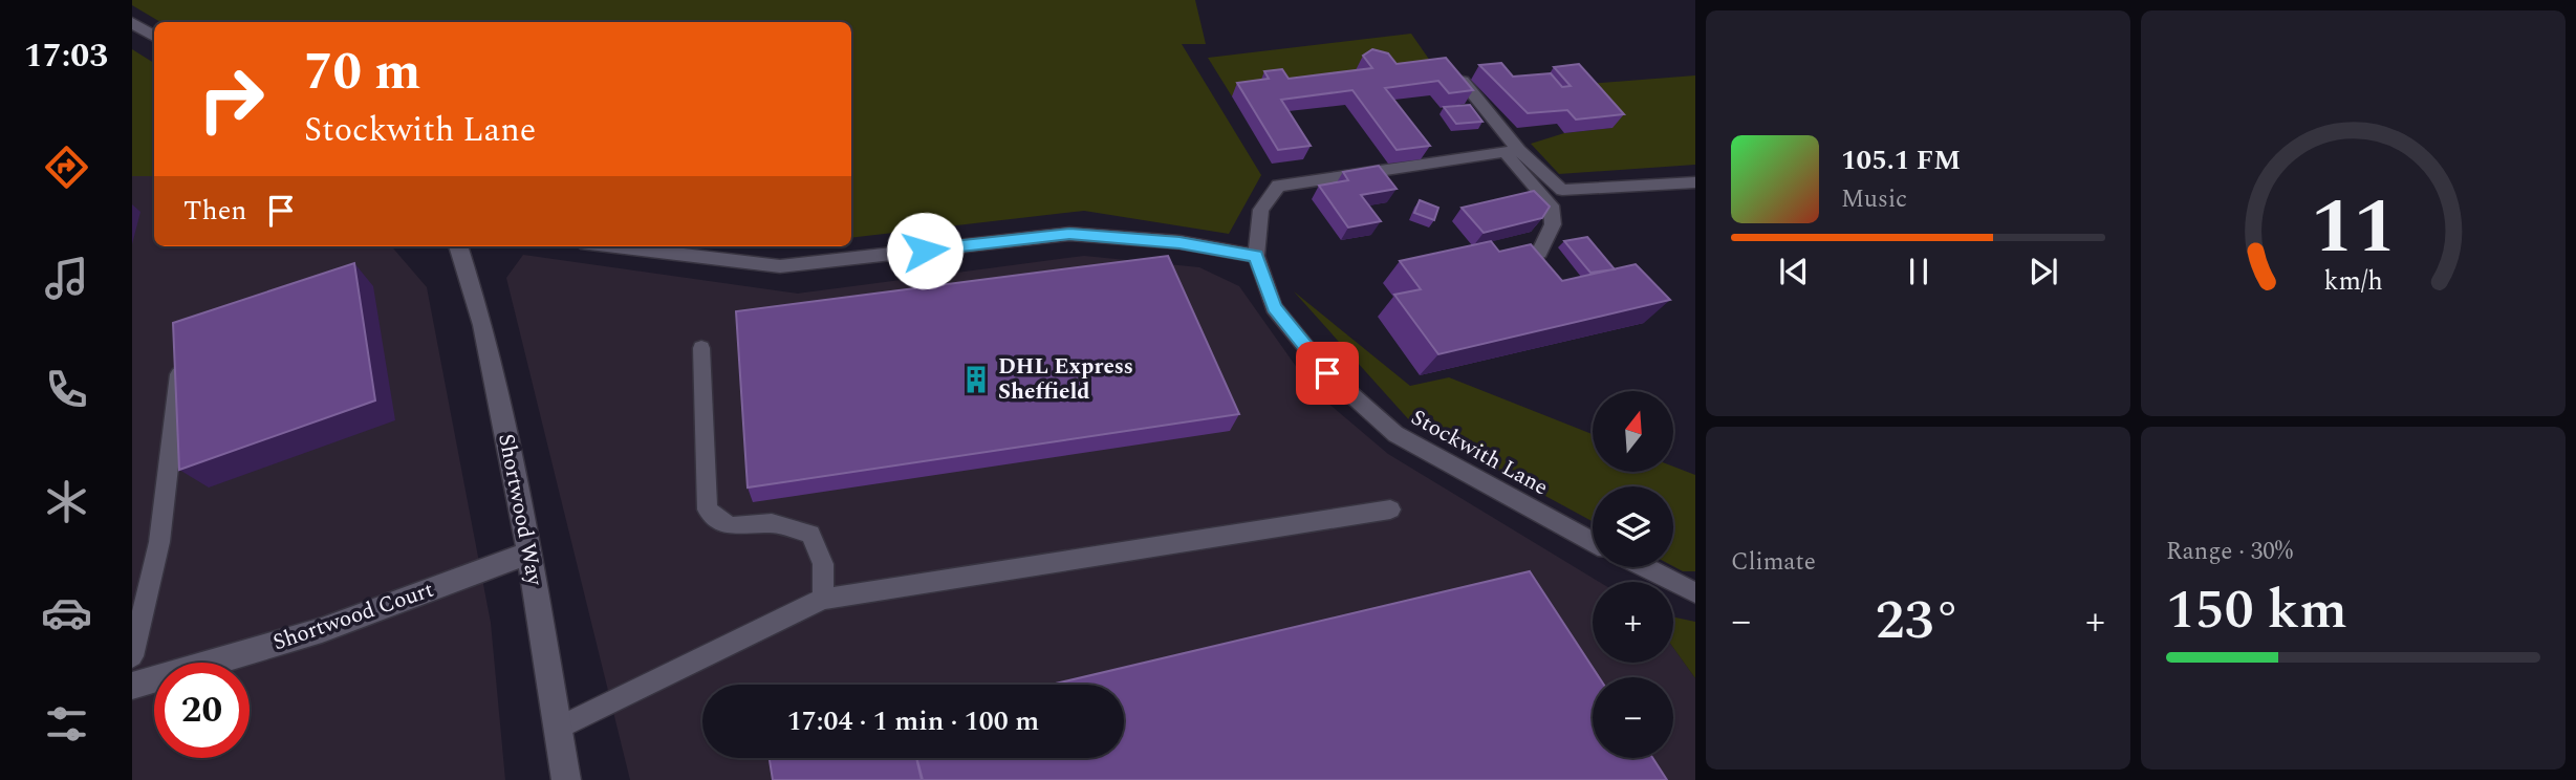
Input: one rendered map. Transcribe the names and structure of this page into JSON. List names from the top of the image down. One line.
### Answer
{"streets":{"street":["Shortwood Way","Shortwood Court"],"lane":["Stockwith Lane"]},"crossings":[["Shortwood Way","Shortwood Court"]],"places":{"building":["DHL Express Sheffield"]},"north":"top","page":{"tabs":"17:03","turn":["70 m","Stockwith Lane"],"song":["105.1 FM","Music"],"then":"Then","map_buttons":["+","−"],"tile":["Climate",["Range · 30%","150 km"]],"heat":["−","23°","+"],"limit":"20","trip":"17:04 · 1 min · 100 m","gauge":["11","km/h"]}}
